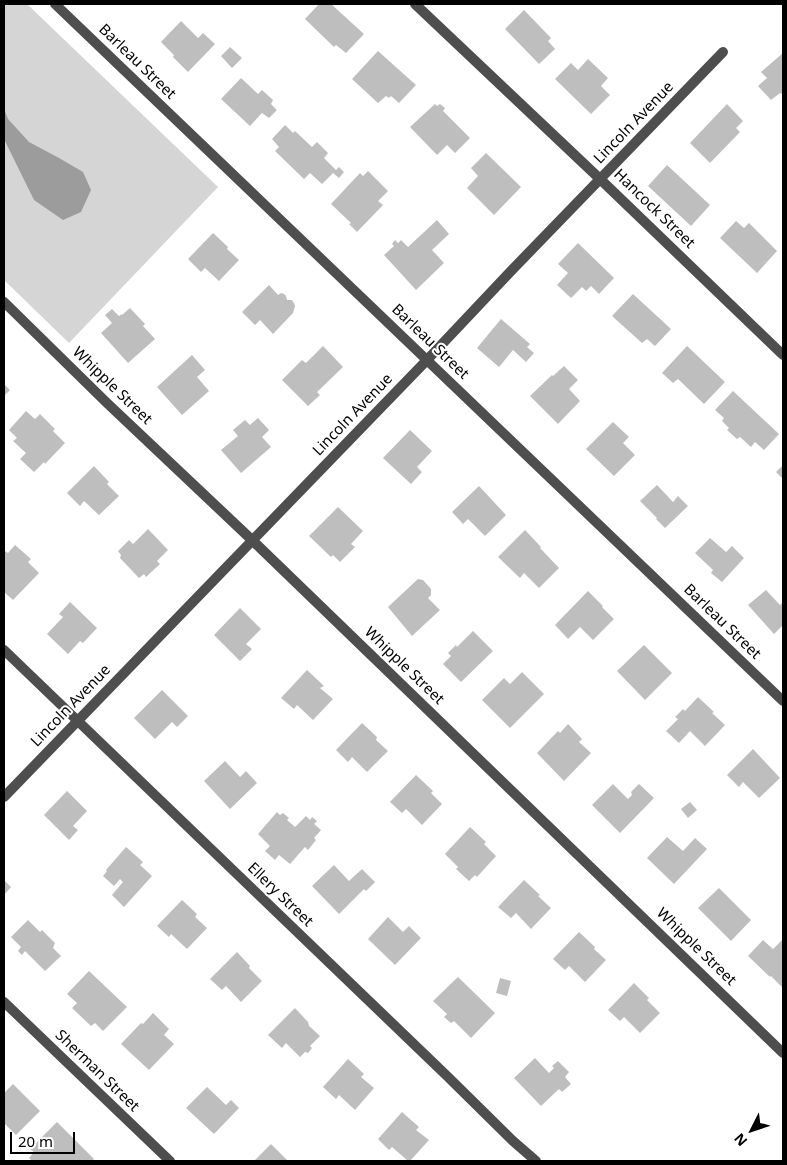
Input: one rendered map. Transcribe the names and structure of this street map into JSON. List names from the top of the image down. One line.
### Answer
{"streets":{"street":["Barleau Street","Lincoln Avenue","Hancock Street","Whipple Street","Ellery Street","Sherman Street"]},"crossings":[["Barleau Street","Lincoln Avenue"],["Lincoln Avenue","Hancock Street"],["Lincoln Avenue","Whipple Street"],["Lincoln Avenue","Ellery Street"]],"scale_bar":"20 m","north":"bottom left"}
